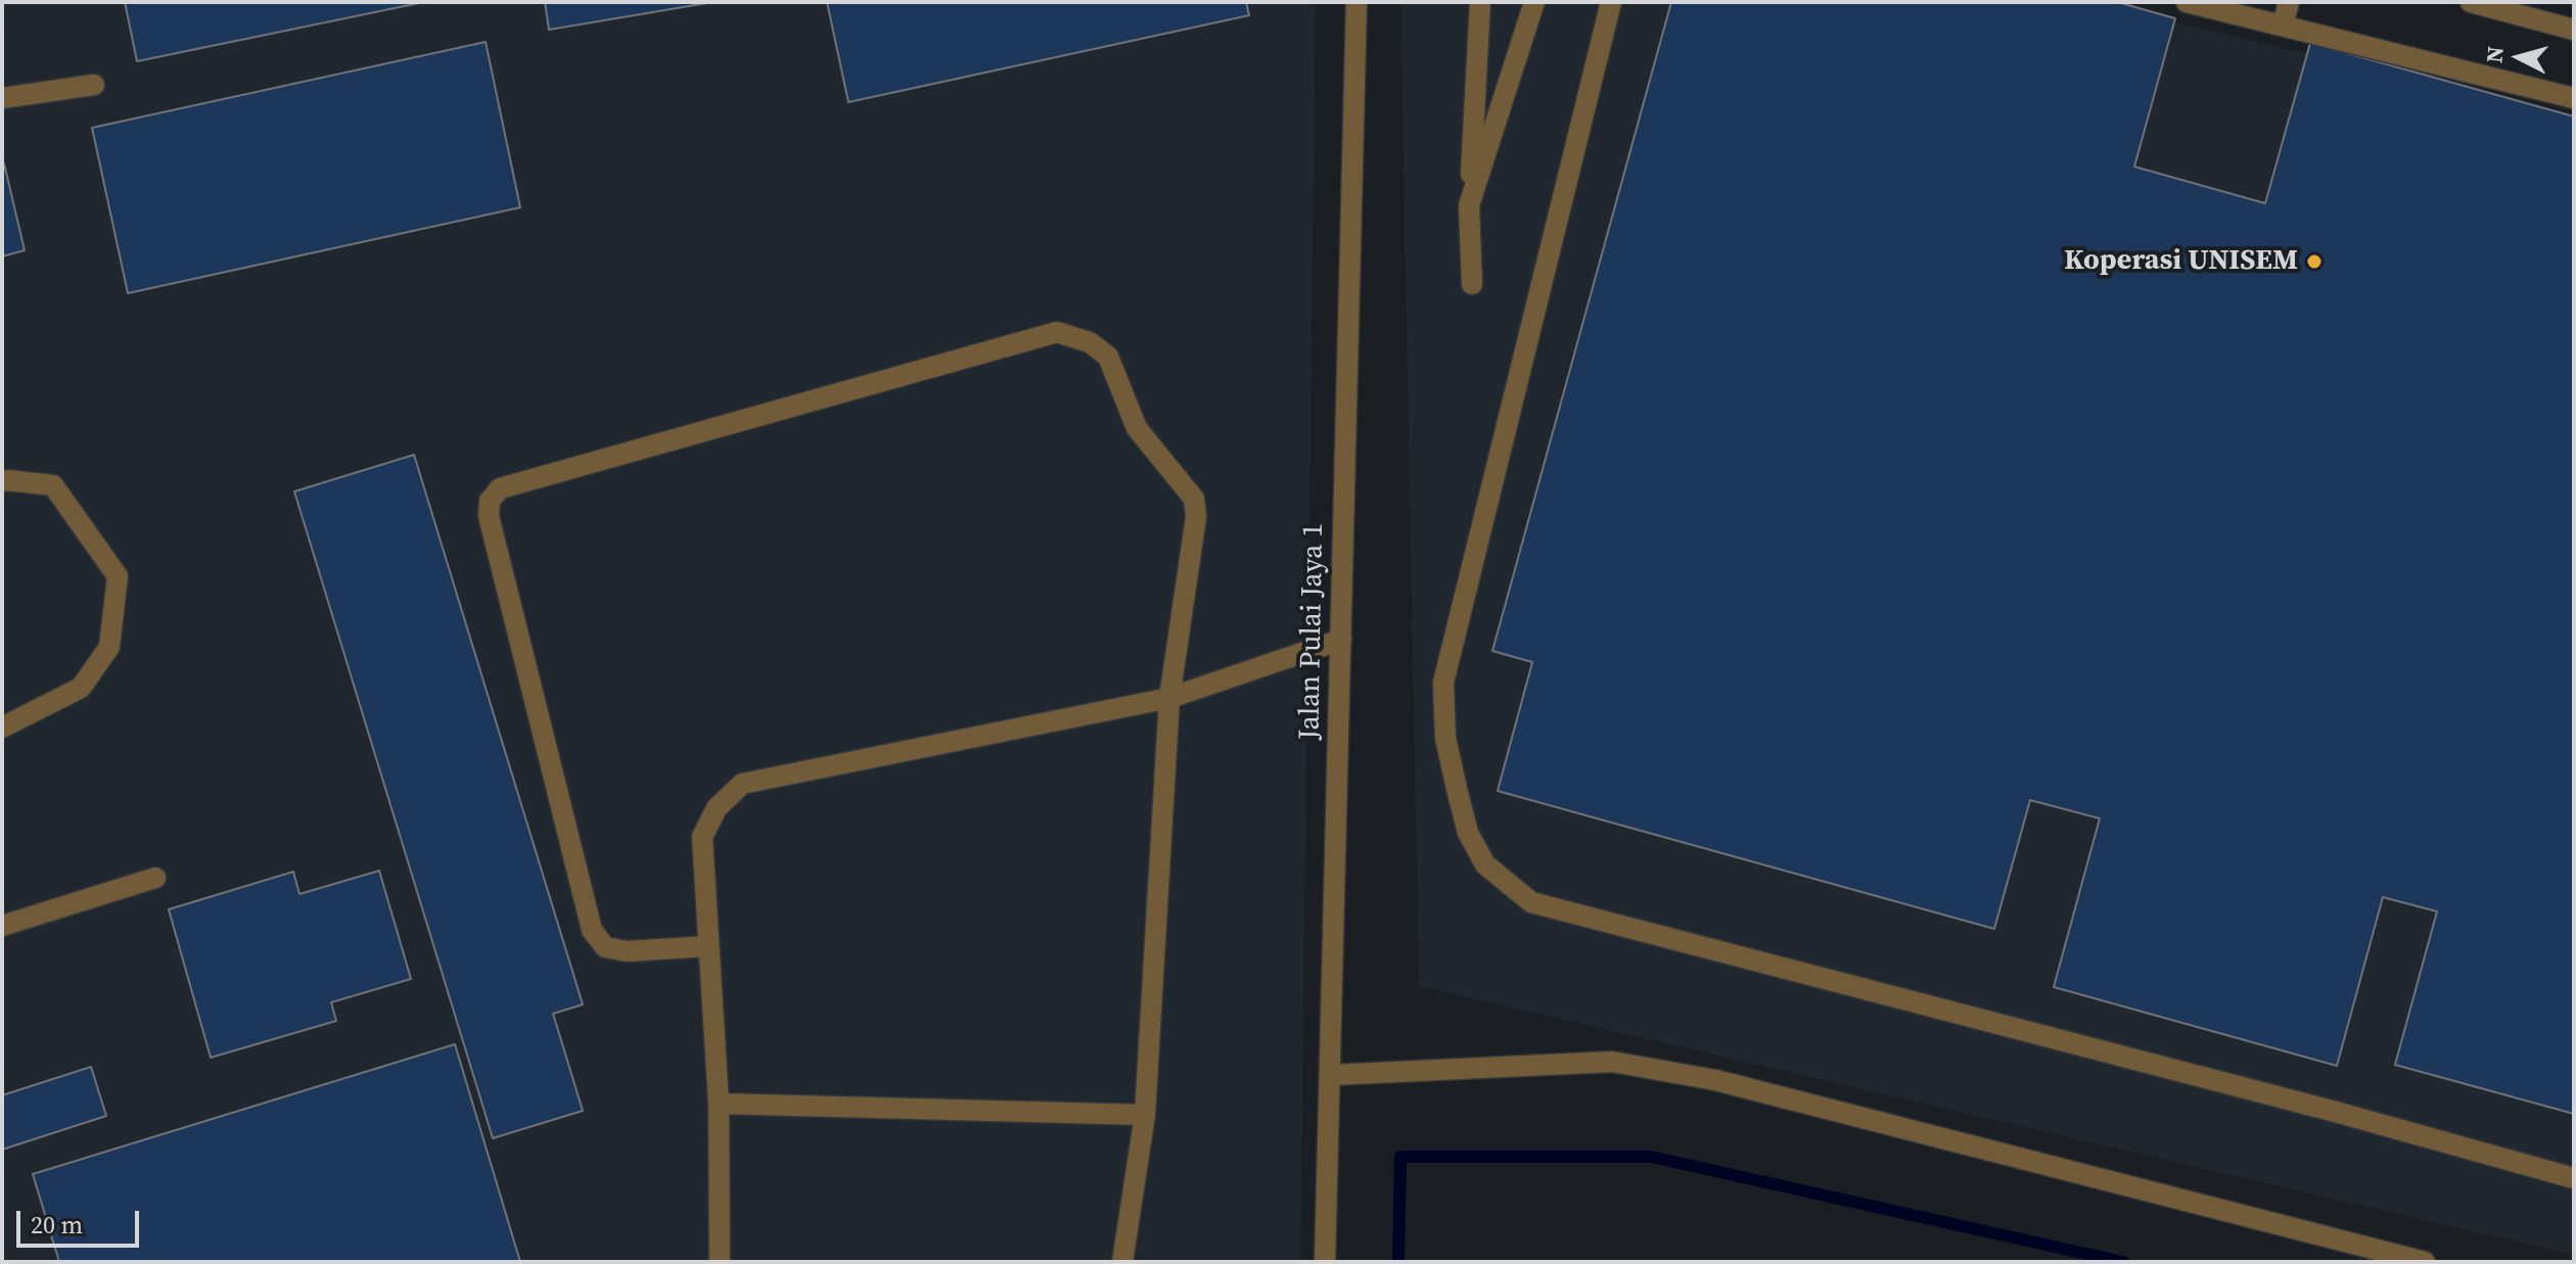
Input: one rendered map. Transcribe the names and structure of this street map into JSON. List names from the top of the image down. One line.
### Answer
{"streets":{"street":["Jalan Pulai Jaya 1"]},"places":["Koperasi UNISEM"],"scale_bar":"20 m","north":"left"}
